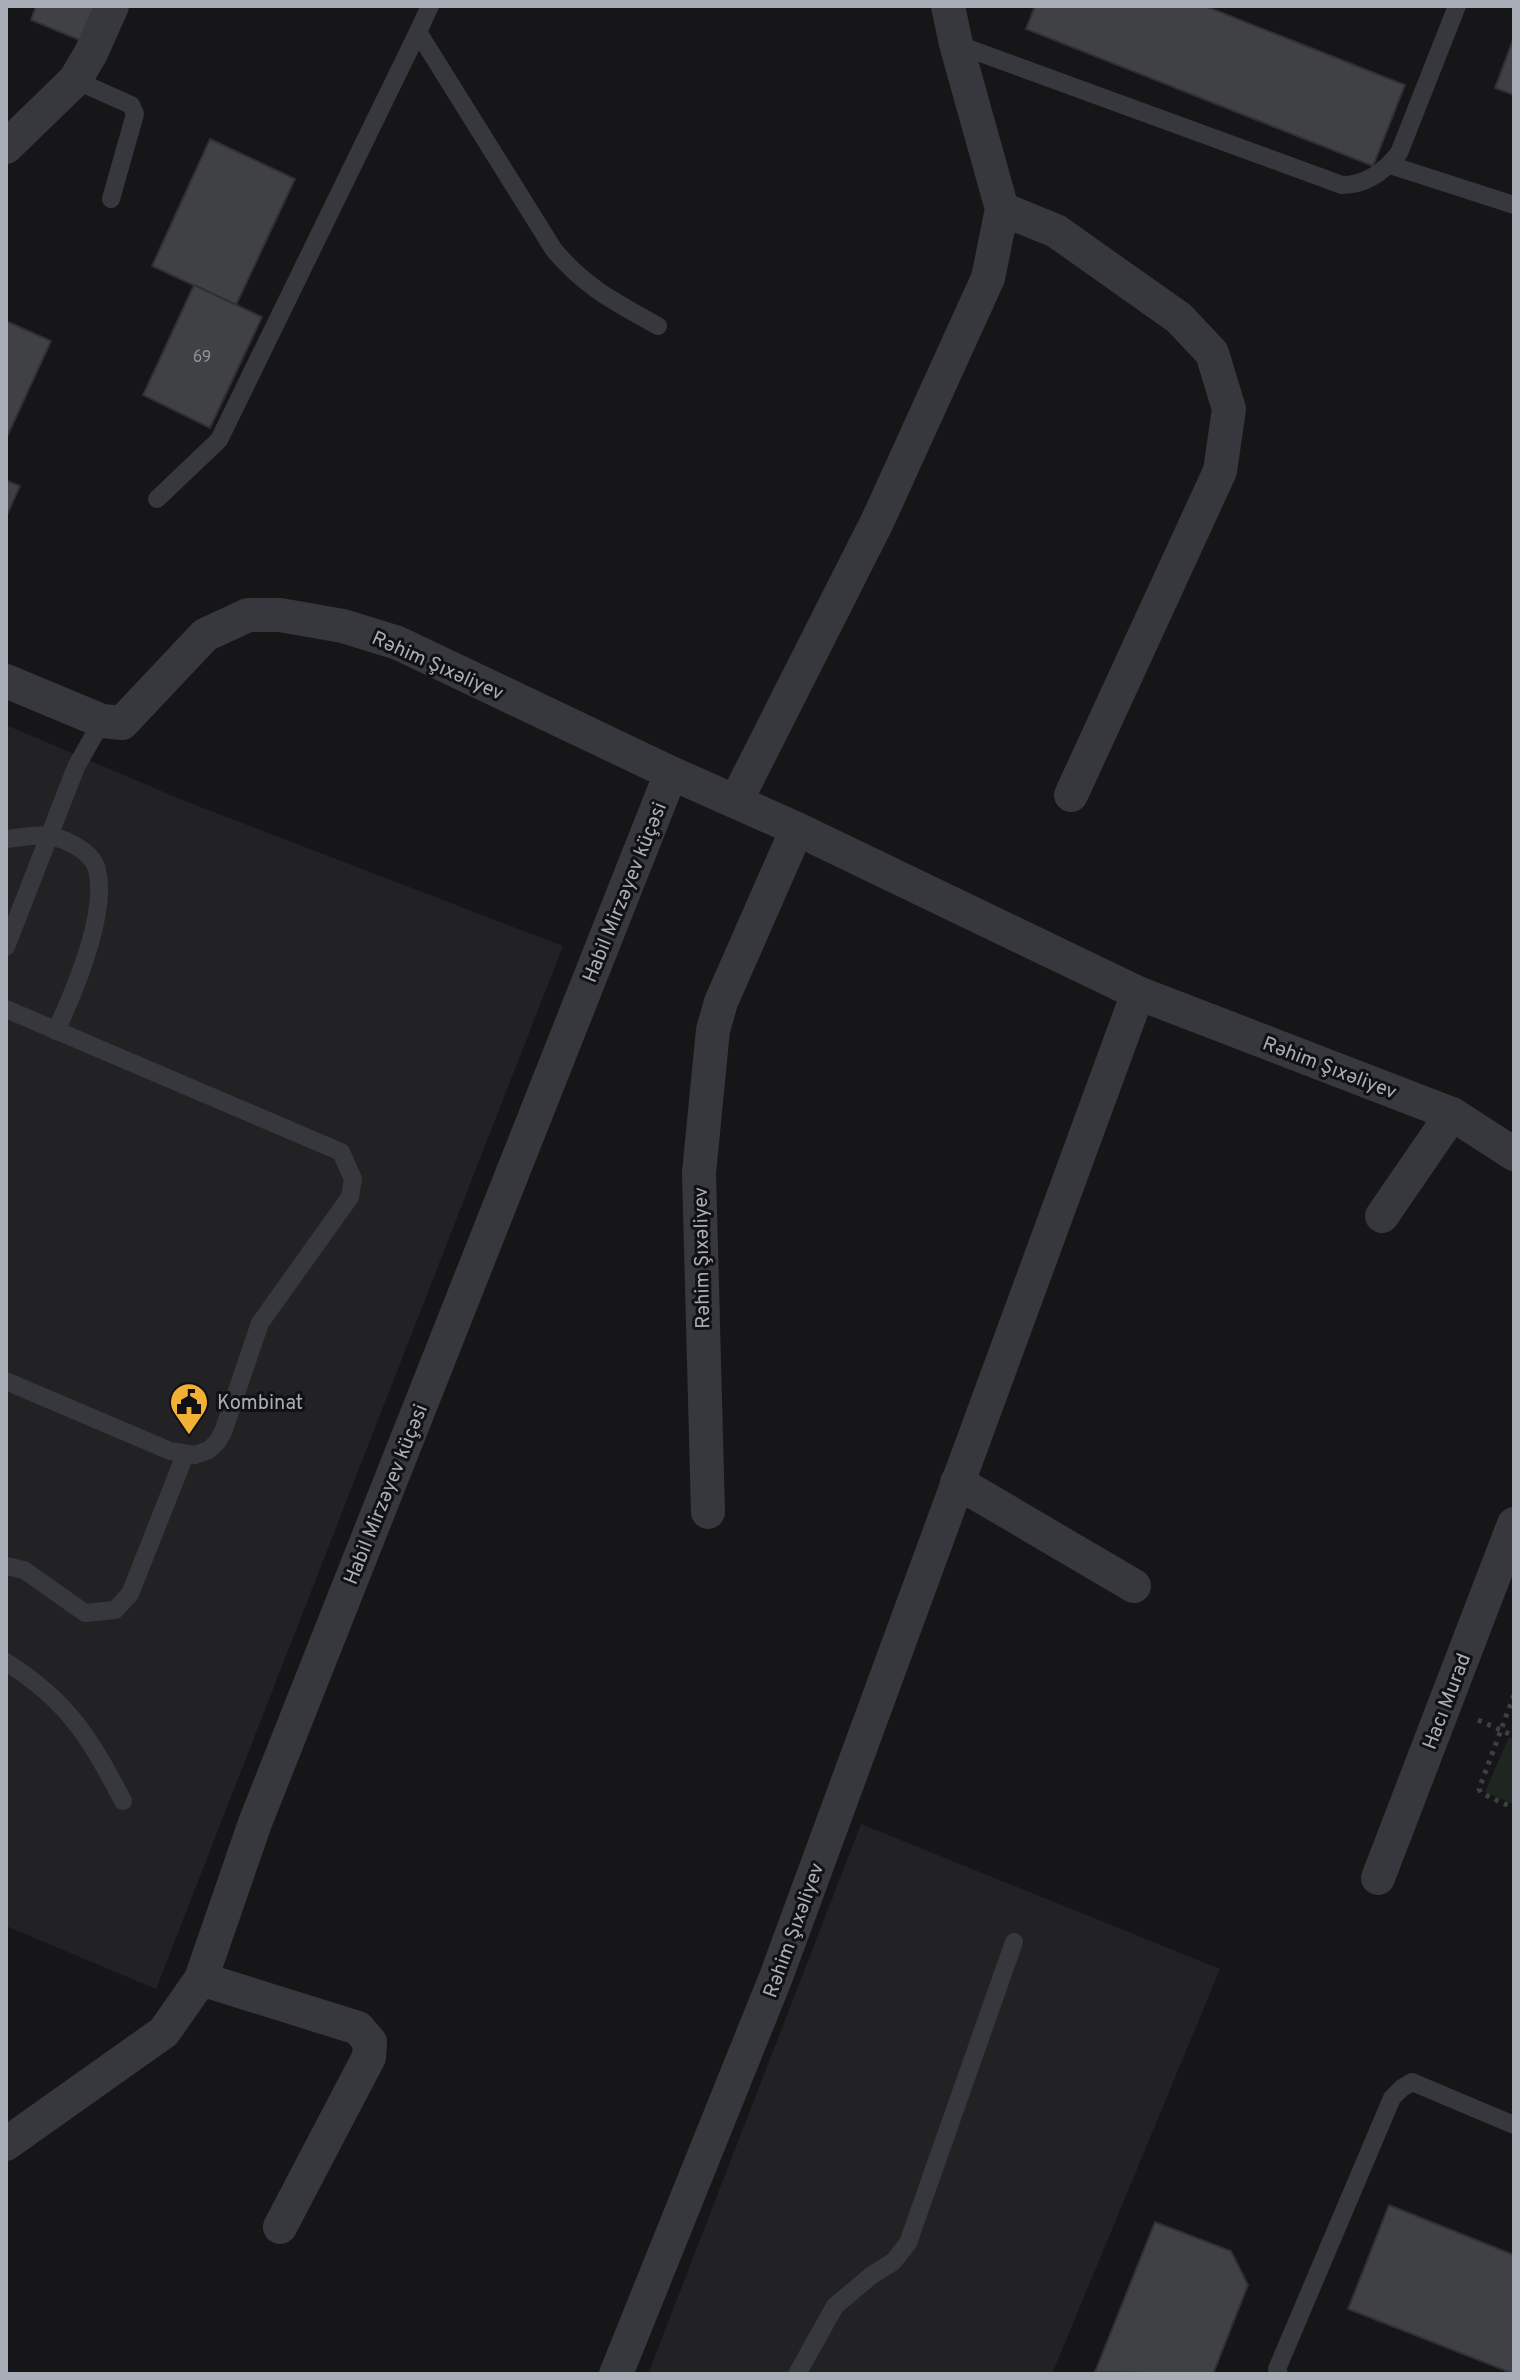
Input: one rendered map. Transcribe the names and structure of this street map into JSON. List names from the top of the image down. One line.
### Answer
{"streets":{"street":["Rəhim Şıxəliyev","Habil Mirzəyev küçəsi","Hacı Murad"]},"crossings":[["Rəhim Şıxəliyev","Habil Mirzəyev küçəsi"]],"places":{"public building":["Kombinat"]},"house_numbers":["69"]}
